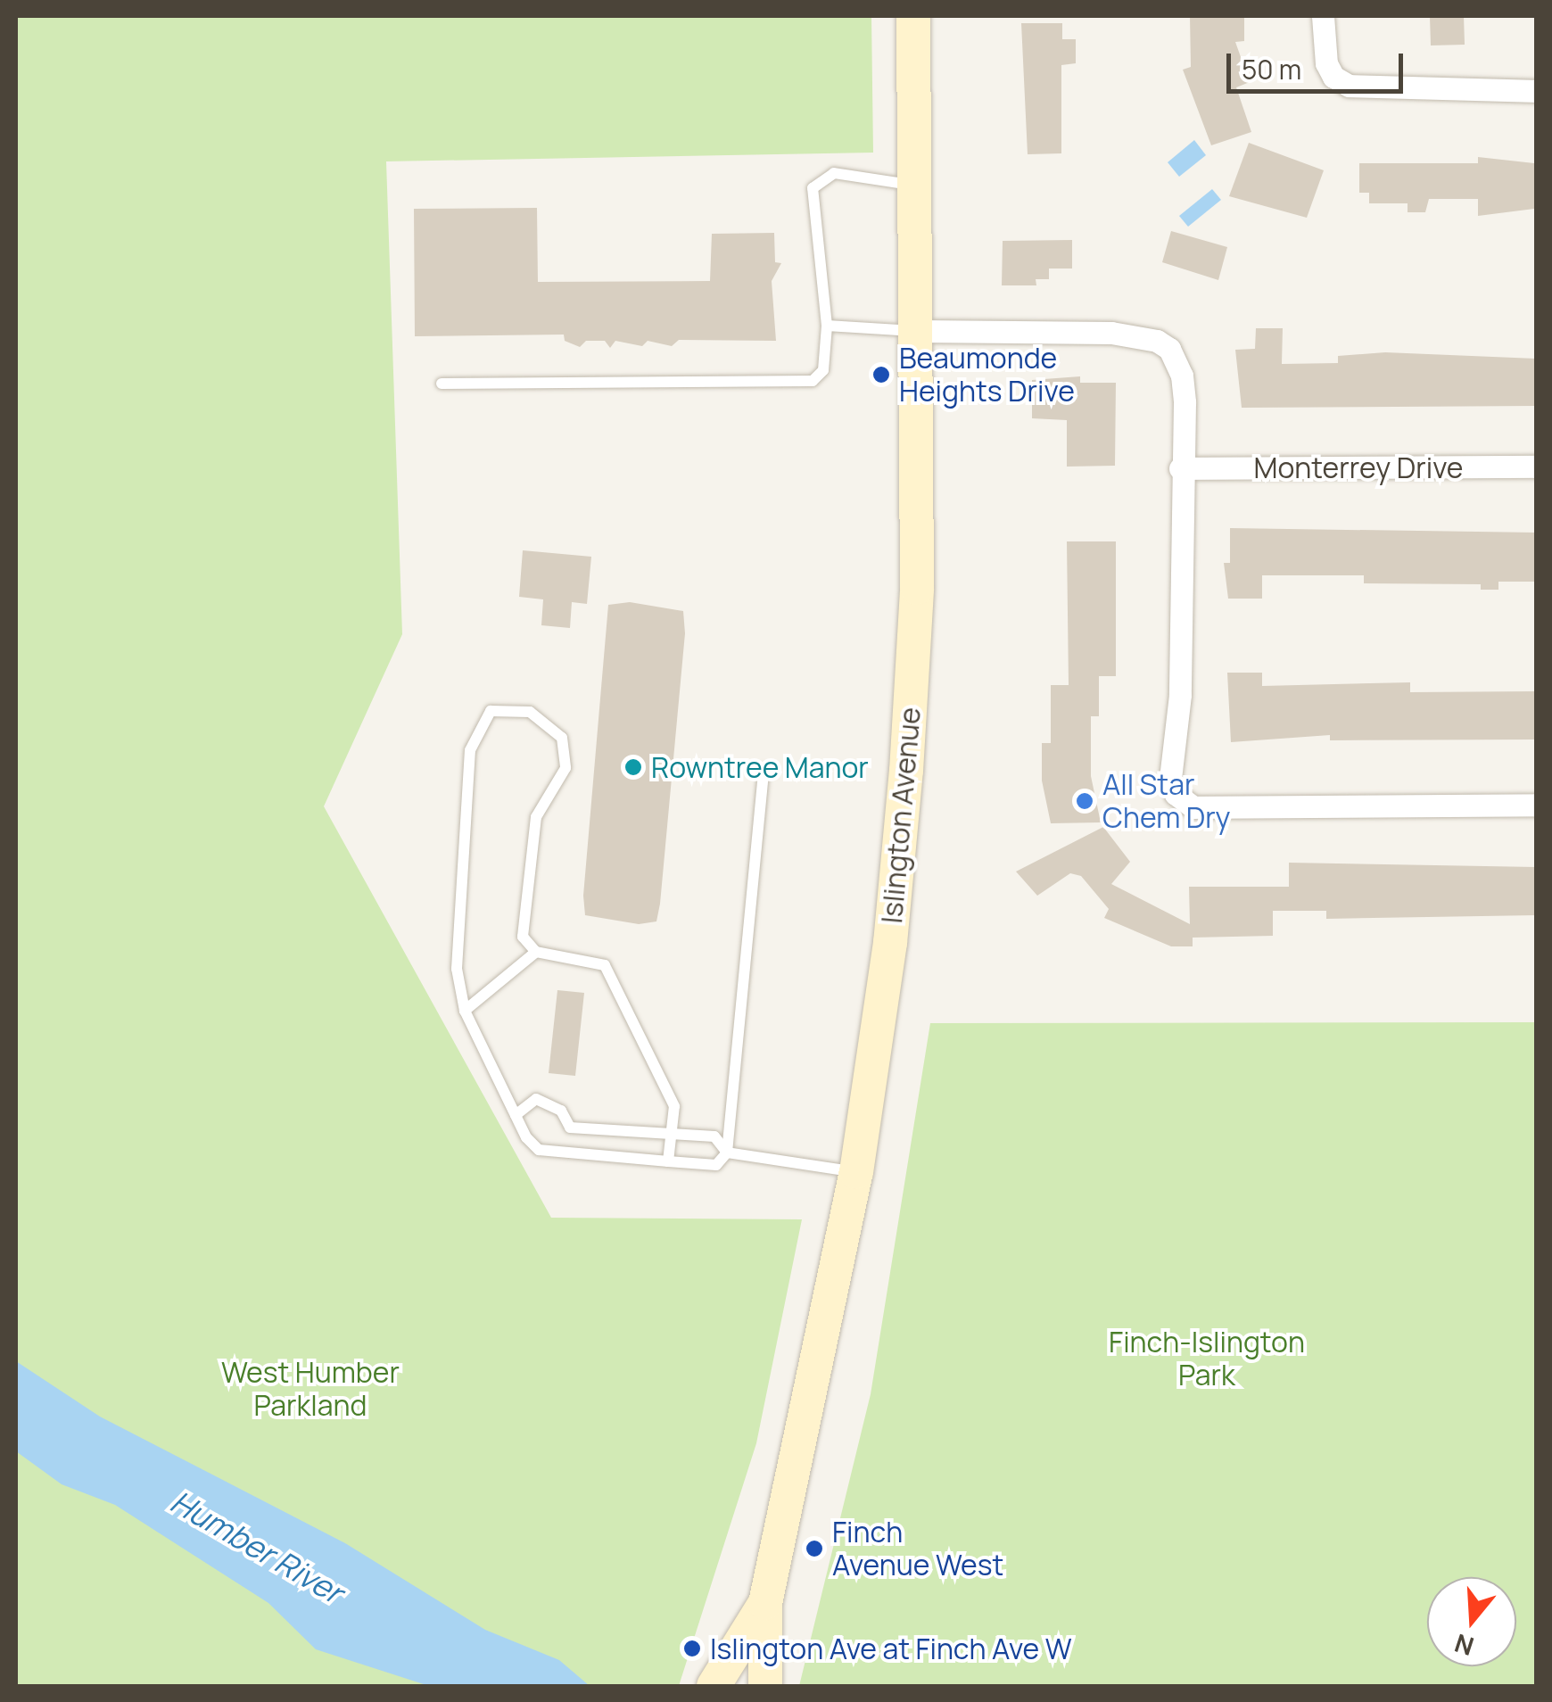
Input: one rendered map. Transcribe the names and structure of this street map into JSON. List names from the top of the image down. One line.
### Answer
{"streets":{"main road":["Islington Avenue"],"street":["Monterrey Drive"]},"water":["Humber River"],"parks":["Finch-Islington Park","West Humber Parkland"],"places":["Beaumonde Heights Drive","Rowntree Manor","All Star Chem Dry","Finch Avenue West","Islington Ave at Finch Ave W"],"scale_bar":"50 m","north":"bottom"}
